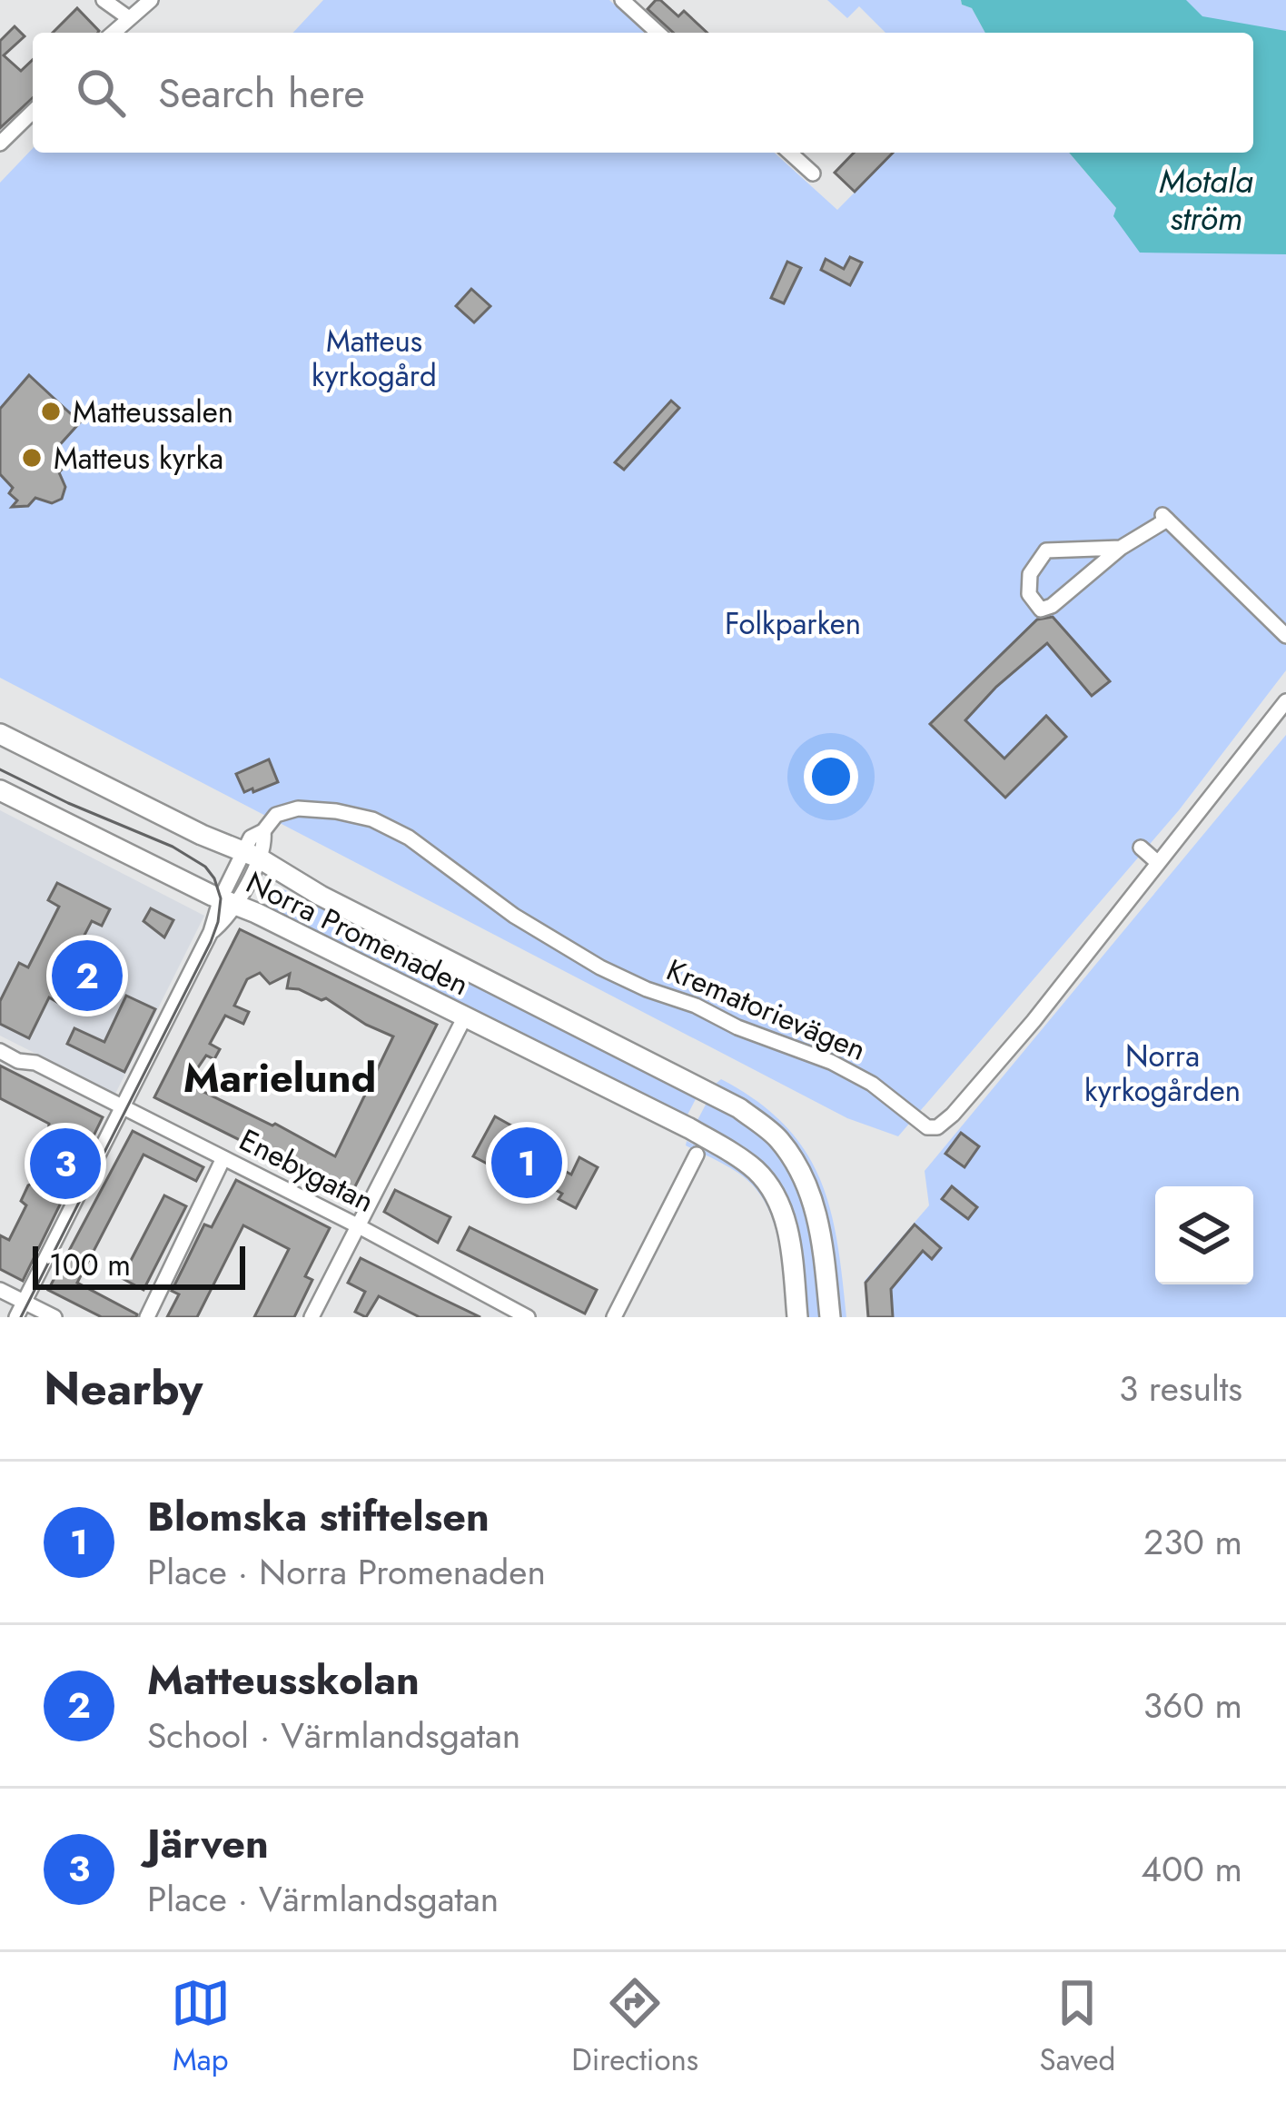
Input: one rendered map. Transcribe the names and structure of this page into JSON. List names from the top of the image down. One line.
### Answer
{"streets":{"main road":["Norra Promenaden"],"street":["Krematorievägen","Enebygatan"]},"crossings":[["Norra Promenaden","Krematorievägen"],["Krematorievägen","Enebygatan"]],"districts":["Marielund"],"water":["Motala ström"],"parks":["Matteus kyrkogård","Folkparken","Norra kyrkogården"],"places":["Matteussalen","Matteus kyrka"],"scale_bar":"100 m","page":{"search":"Search here","pins":["2","1","3"],"scale":"100 m","heading":["Nearby","3 results"],"list":[{"mark":"1","name":"Blomska stiftelsen","note":"Place · Norra Promenaden","value":"230 m"},{"mark":"2","name":"Matteusskolan","note":"School · Värmlandsgatan","value":"360 m"},{"mark":"3","name":"Järven","note":"Place · Värmlandsgatan","value":"400 m"}],"nav":["Map","Directions","Saved"]}}
